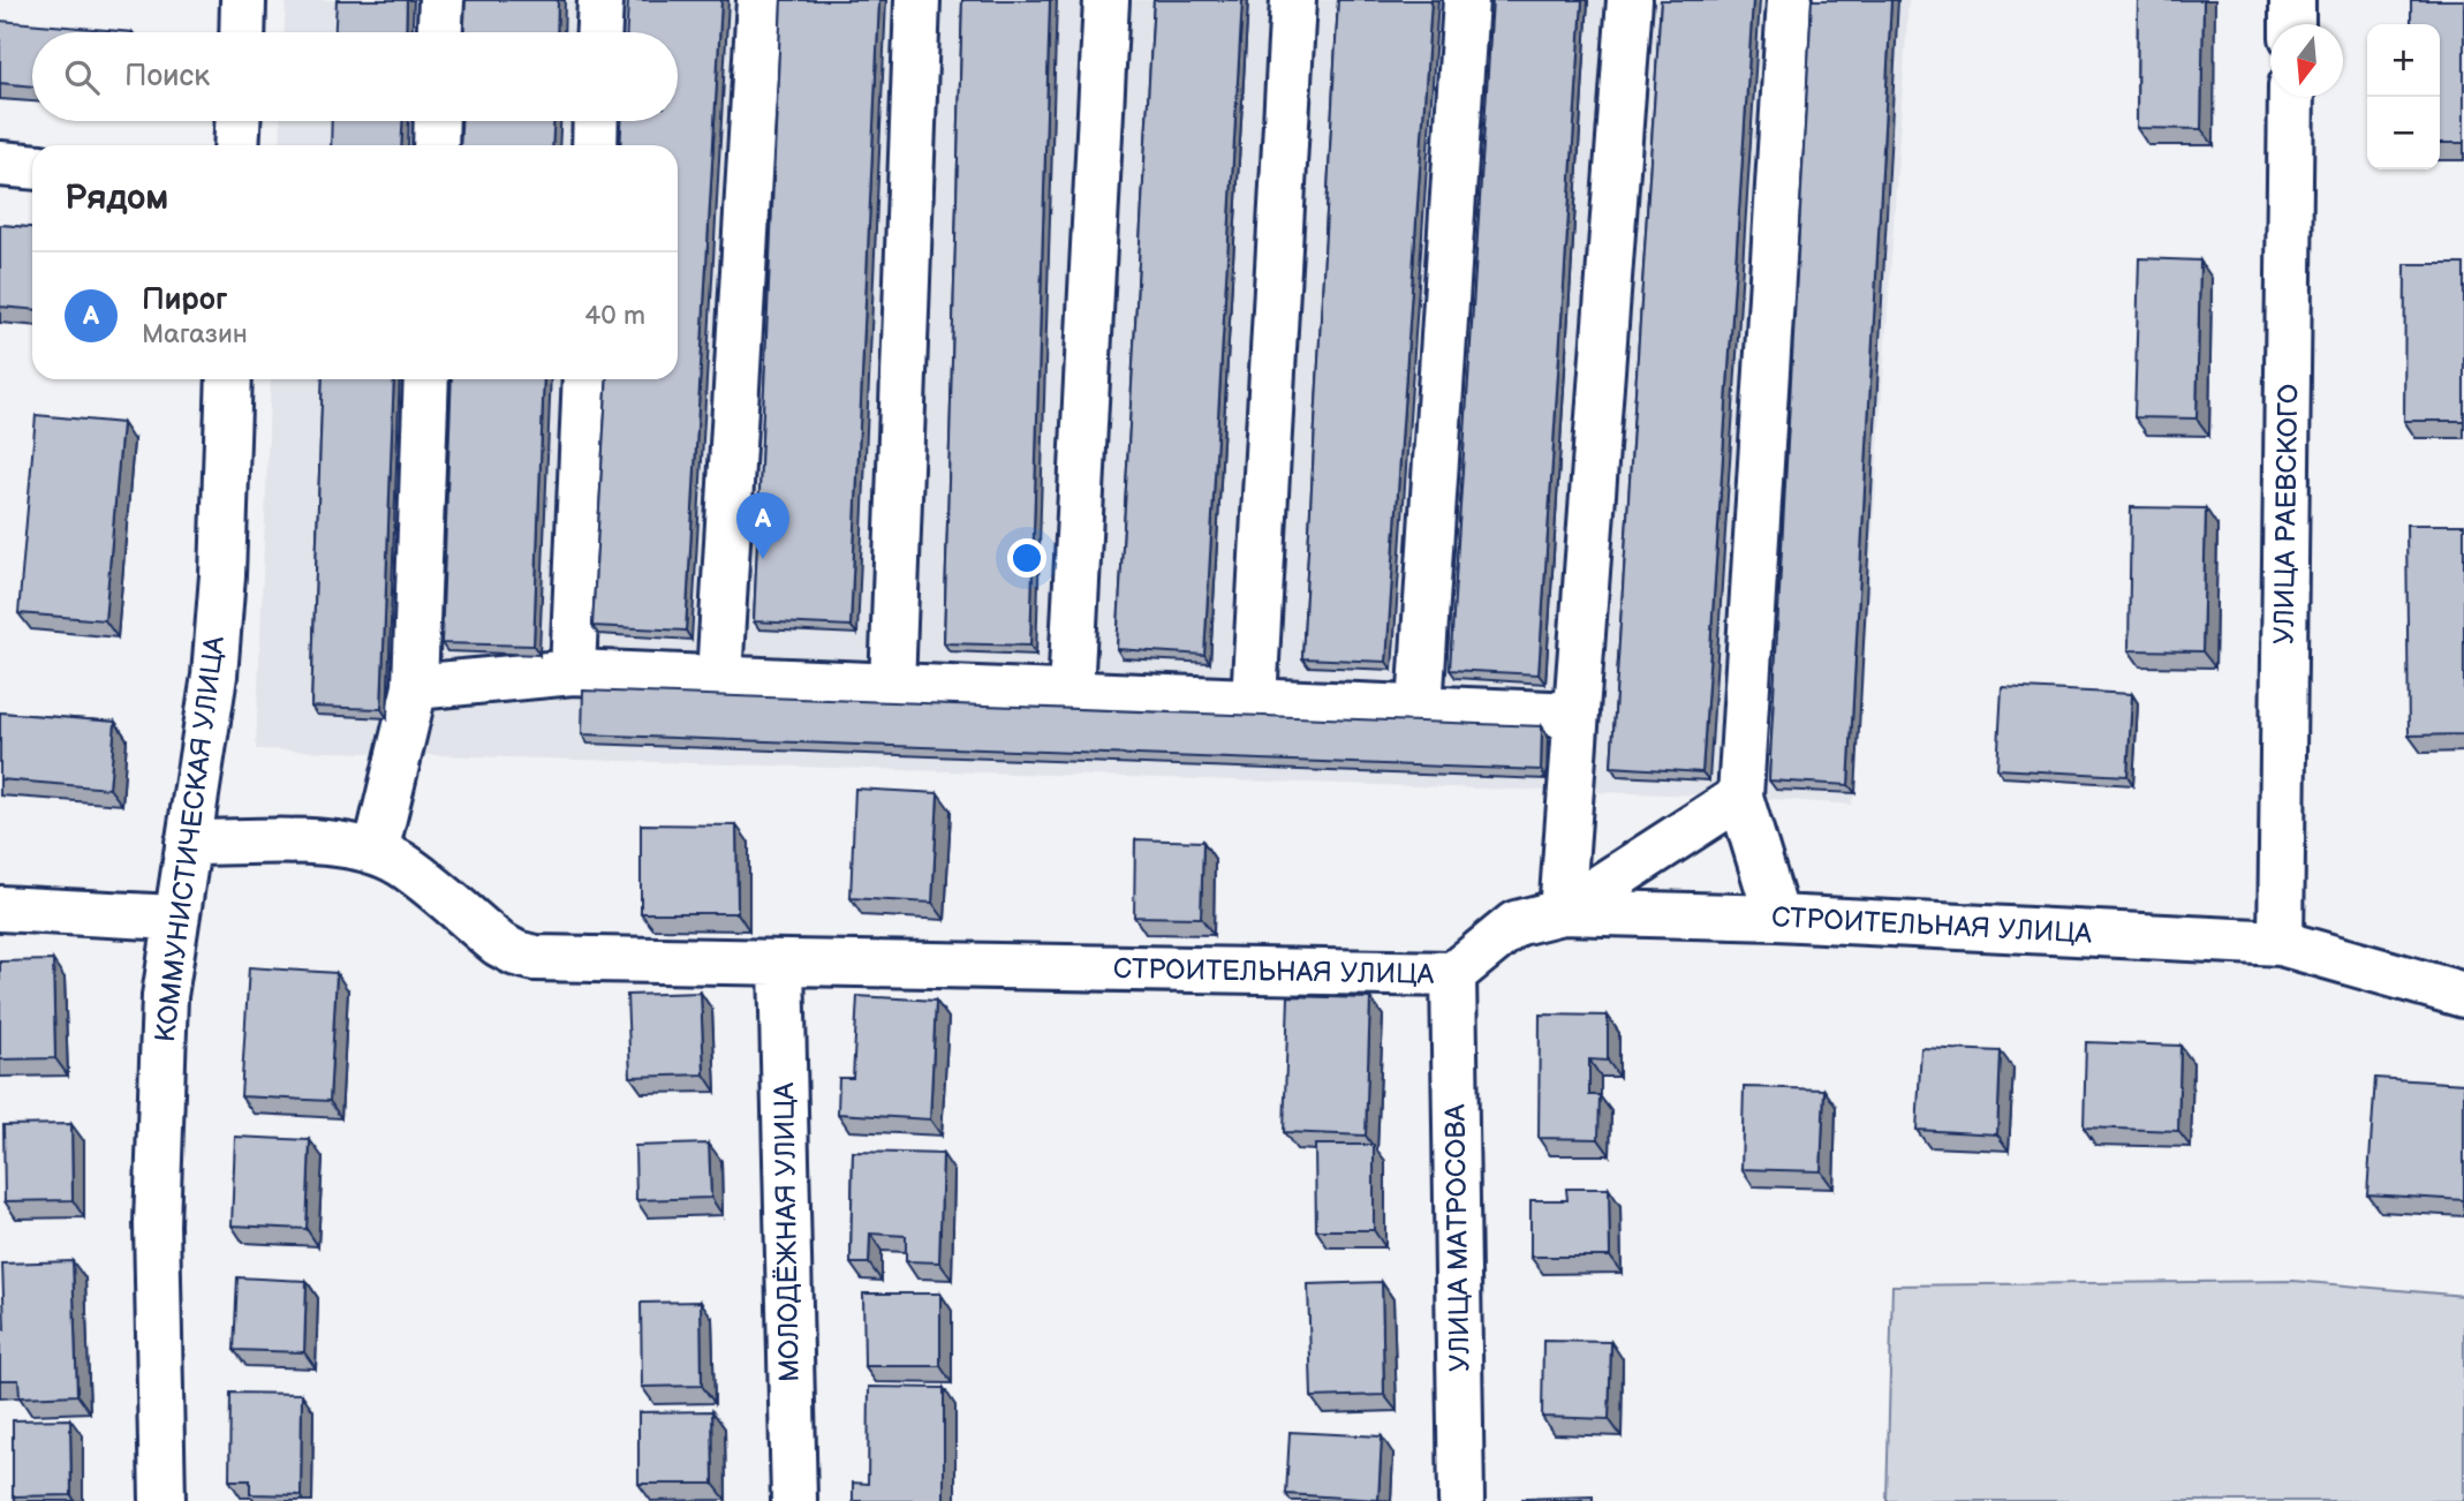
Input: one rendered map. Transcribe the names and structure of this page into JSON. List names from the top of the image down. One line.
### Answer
{"streets":{"street":["УЛИЦА РАЕВСКОГО","КОММУНИСТИЧЕСКАЯ УЛИЦА","СТРОИТЕЛЬНАЯ УЛИЦА","МОЛОДЁЖНАЯ УЛИЦА","УЛИЦА МАТРОСОВА"]},"crossings":[["УЛИЦА РАЕВСКОГО","СТРОИТЕЛЬНАЯ УЛИЦА"],["КОММУНИСТИЧЕСКАЯ УЛИЦА","СТРОИТЕЛЬНАЯ УЛИЦА"],["СТРОИТЕЛЬНАЯ УЛИЦА","МОЛОДЁЖНАЯ УЛИЦА"],["СТРОИТЕЛЬНАЯ УЛИЦА","УЛИЦА МАТРОСОВА"]],"north":"bottom","page":{"map_buttons":["+","−"],"search":"Поиск","heading":"Рядом","list":[{"mark":"A","name":"Пирог","note":"Магазин","value":"40 m"}],"pins":"A"}}
